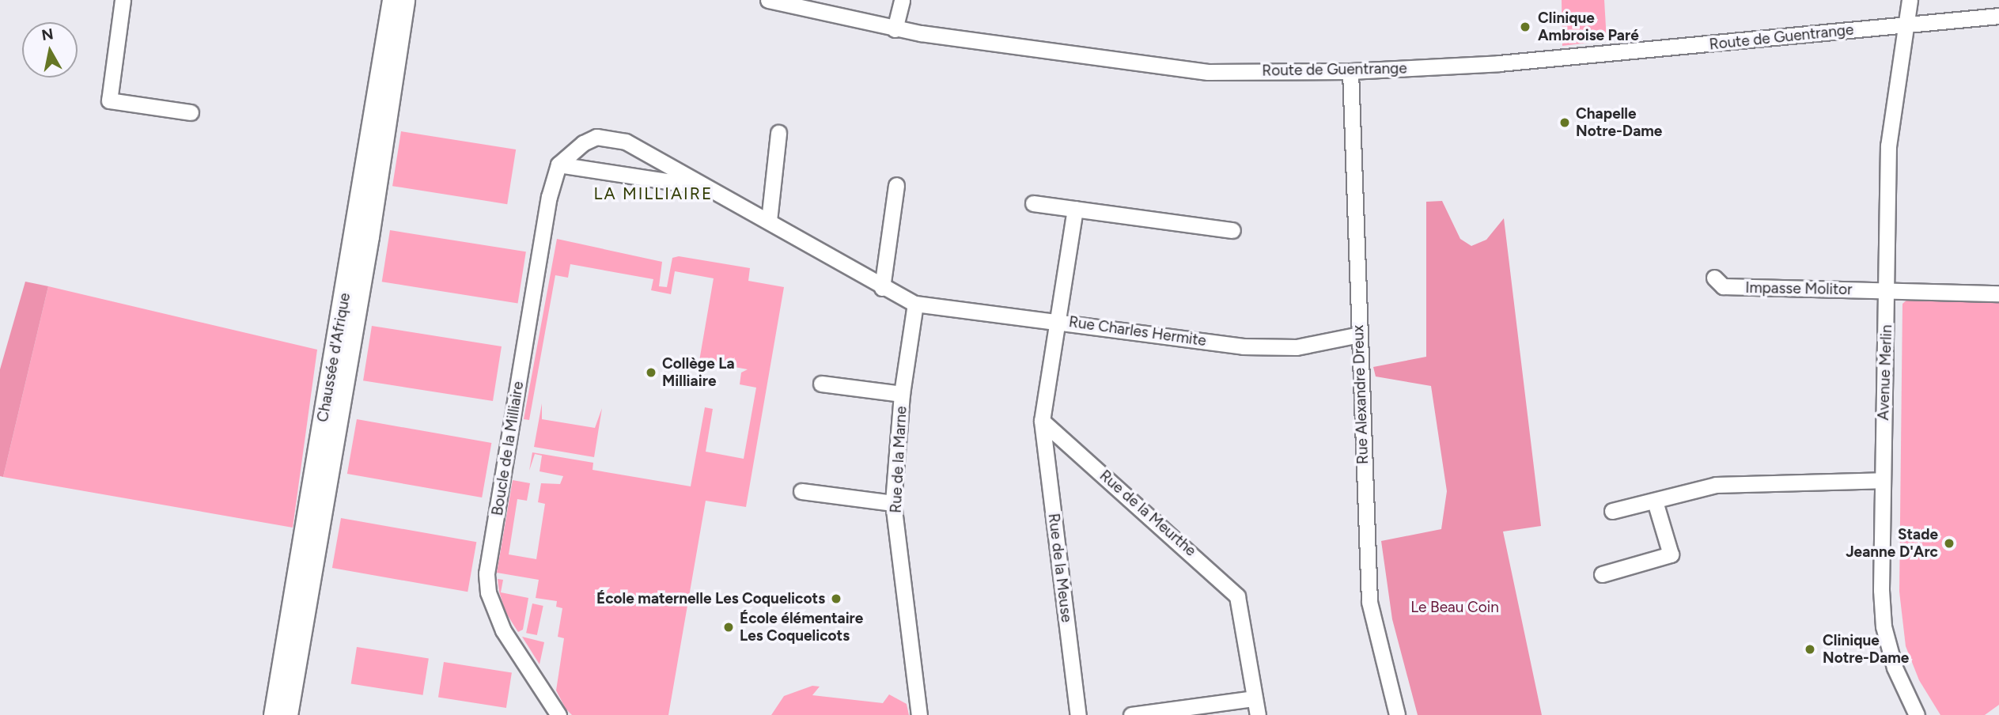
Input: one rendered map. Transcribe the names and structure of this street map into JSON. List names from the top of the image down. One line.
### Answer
{"streets":{"main road":["Chaussée d'Afrique"],"street":["Route de Guentrange","Impasse Molitor","Rue Charles Hermite","Avenue Merlin","Rue Alexandre Dreux","Boucle de la Milliaire","Rue de la Marne","Rue de la Meurthe","Rue de la Meuse"]},"crossings":[["Route de Guentrange","Avenue Merlin"],["Route de Guentrange","Rue Alexandre Dreux"],["Impasse Molitor","Avenue Merlin"],["Rue Charles Hermite","Rue Alexandre Dreux"],["Rue Charles Hermite","Rue de la Marne"],["Rue de la Meurthe","Rue de la Meuse"]],"districts":["LA MILLIAIRE"],"parks":["Le Beau Coin"],"places":["Clinique Ambroise Paré","Chapelle Notre-Dame","Collège La Milliaire","Stade Jeanne D'Arc","École maternelle Les Coquelicots","École élémentaire Les Coquelicots","Clinique Notre-Dame"],"north":"top"}
